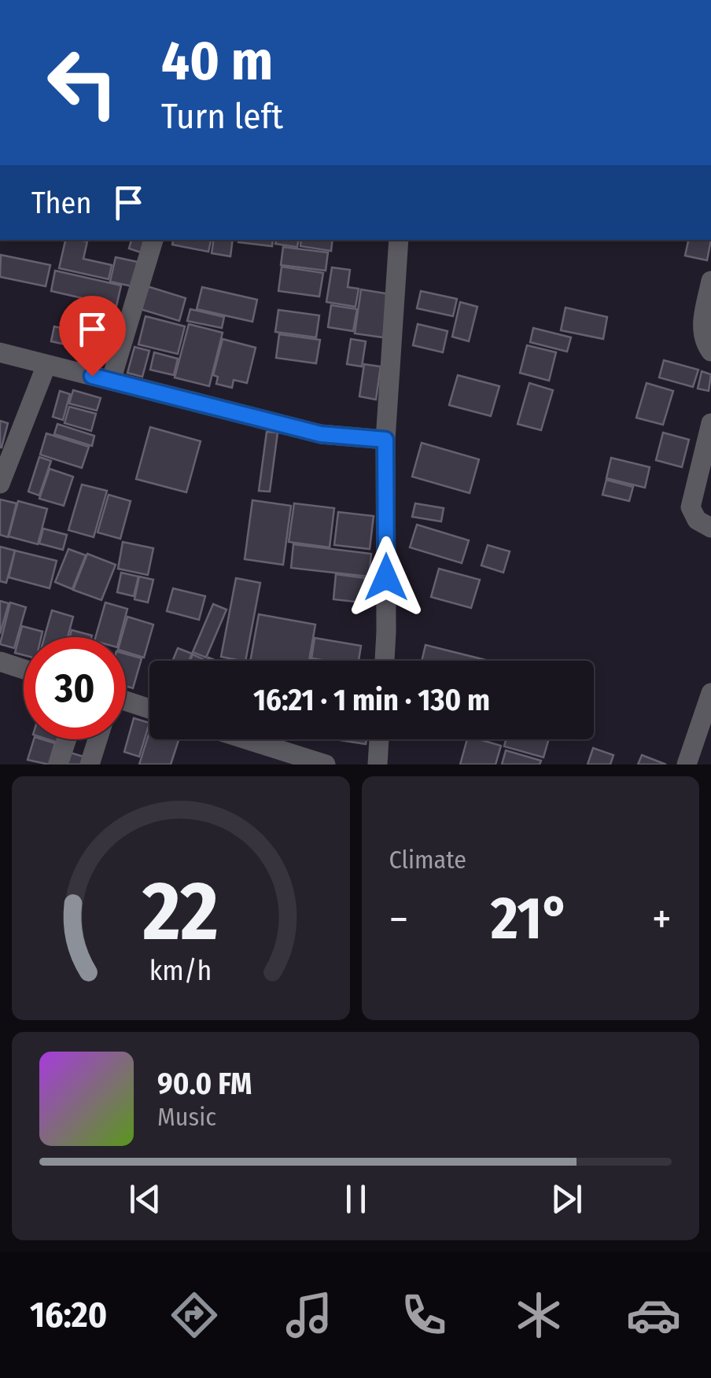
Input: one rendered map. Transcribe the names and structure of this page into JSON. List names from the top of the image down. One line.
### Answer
{"page":{"turn":["40 m","Turn left"],"then":"Then","limit":"30","trip":"16:21 · 1 min · 130 m","tile":"Climate","heat":["−","21°","+"],"song":["90.0 FM","Music"],"tabs":"16:20","gauge":["22","km/h"]}}
